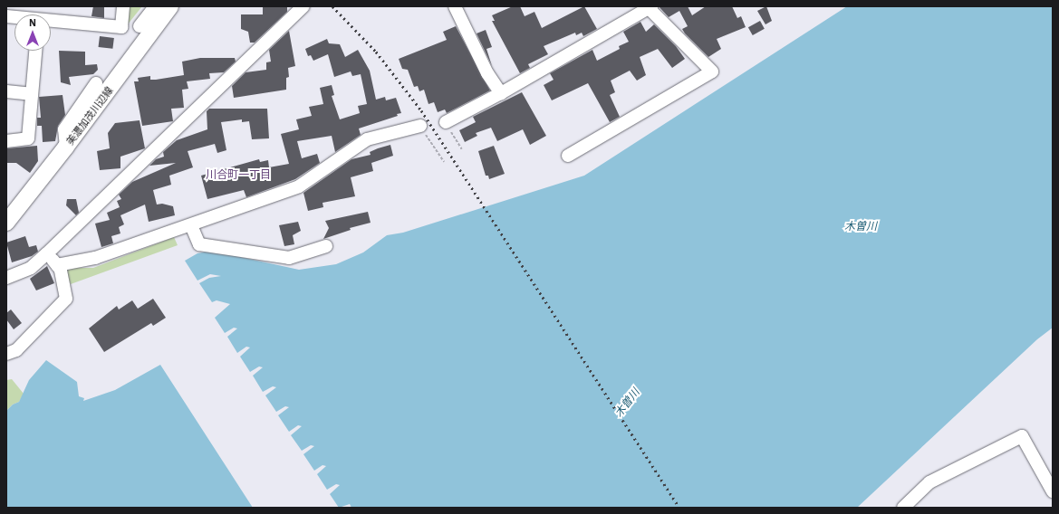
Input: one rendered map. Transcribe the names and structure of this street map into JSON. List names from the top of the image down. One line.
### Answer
{"streets":{"main road":["美濃加茂川辺線"]},"districts":["川合町一丁目"],"water":["木曽川"],"north":"top"}
